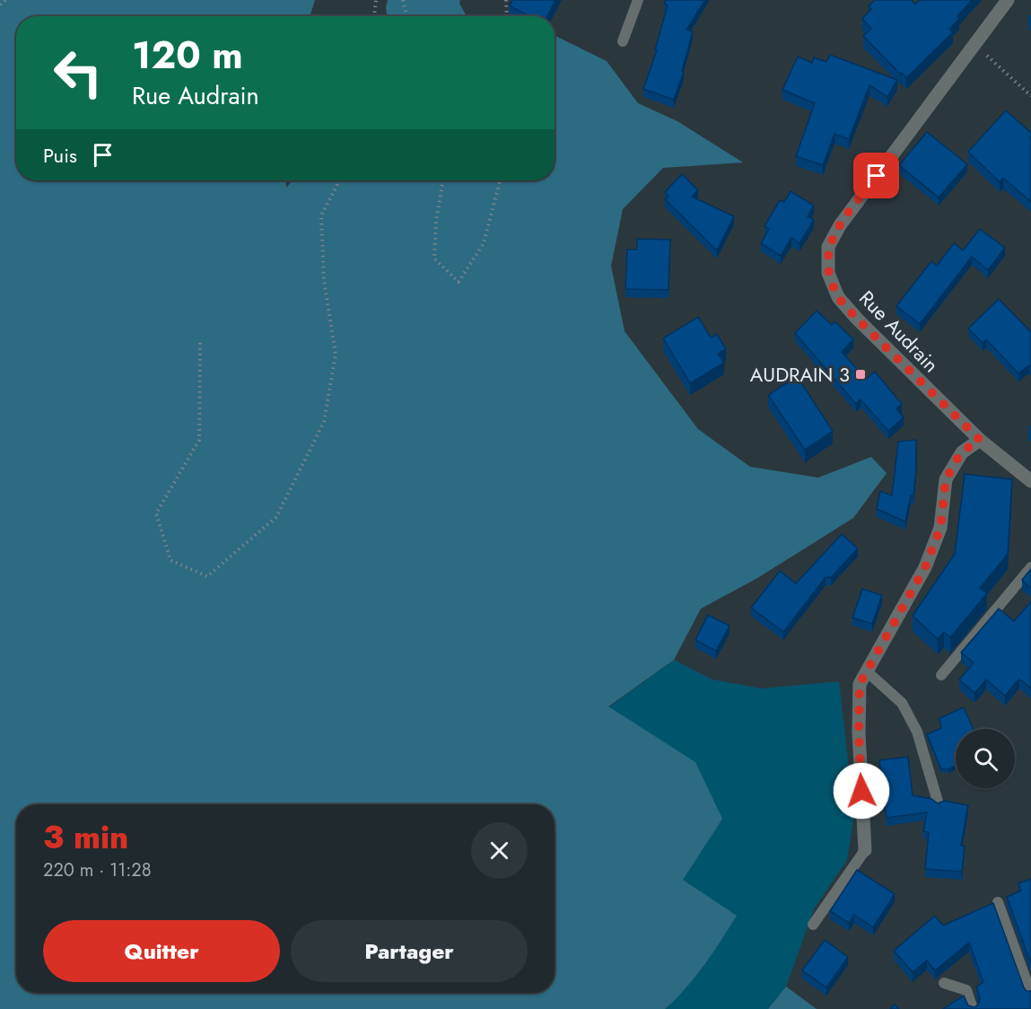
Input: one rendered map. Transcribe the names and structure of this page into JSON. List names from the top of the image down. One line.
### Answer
{"streets":{"street":["Rue Audrain"]},"places":{"transit":["AUDRAIN 3"]},"page":{"turn":["120 m","Rue Audrain"],"then":"Puis","heading":["3 min","220 m · 11:28"],"buttons":["Quitter","Partager"]}}
